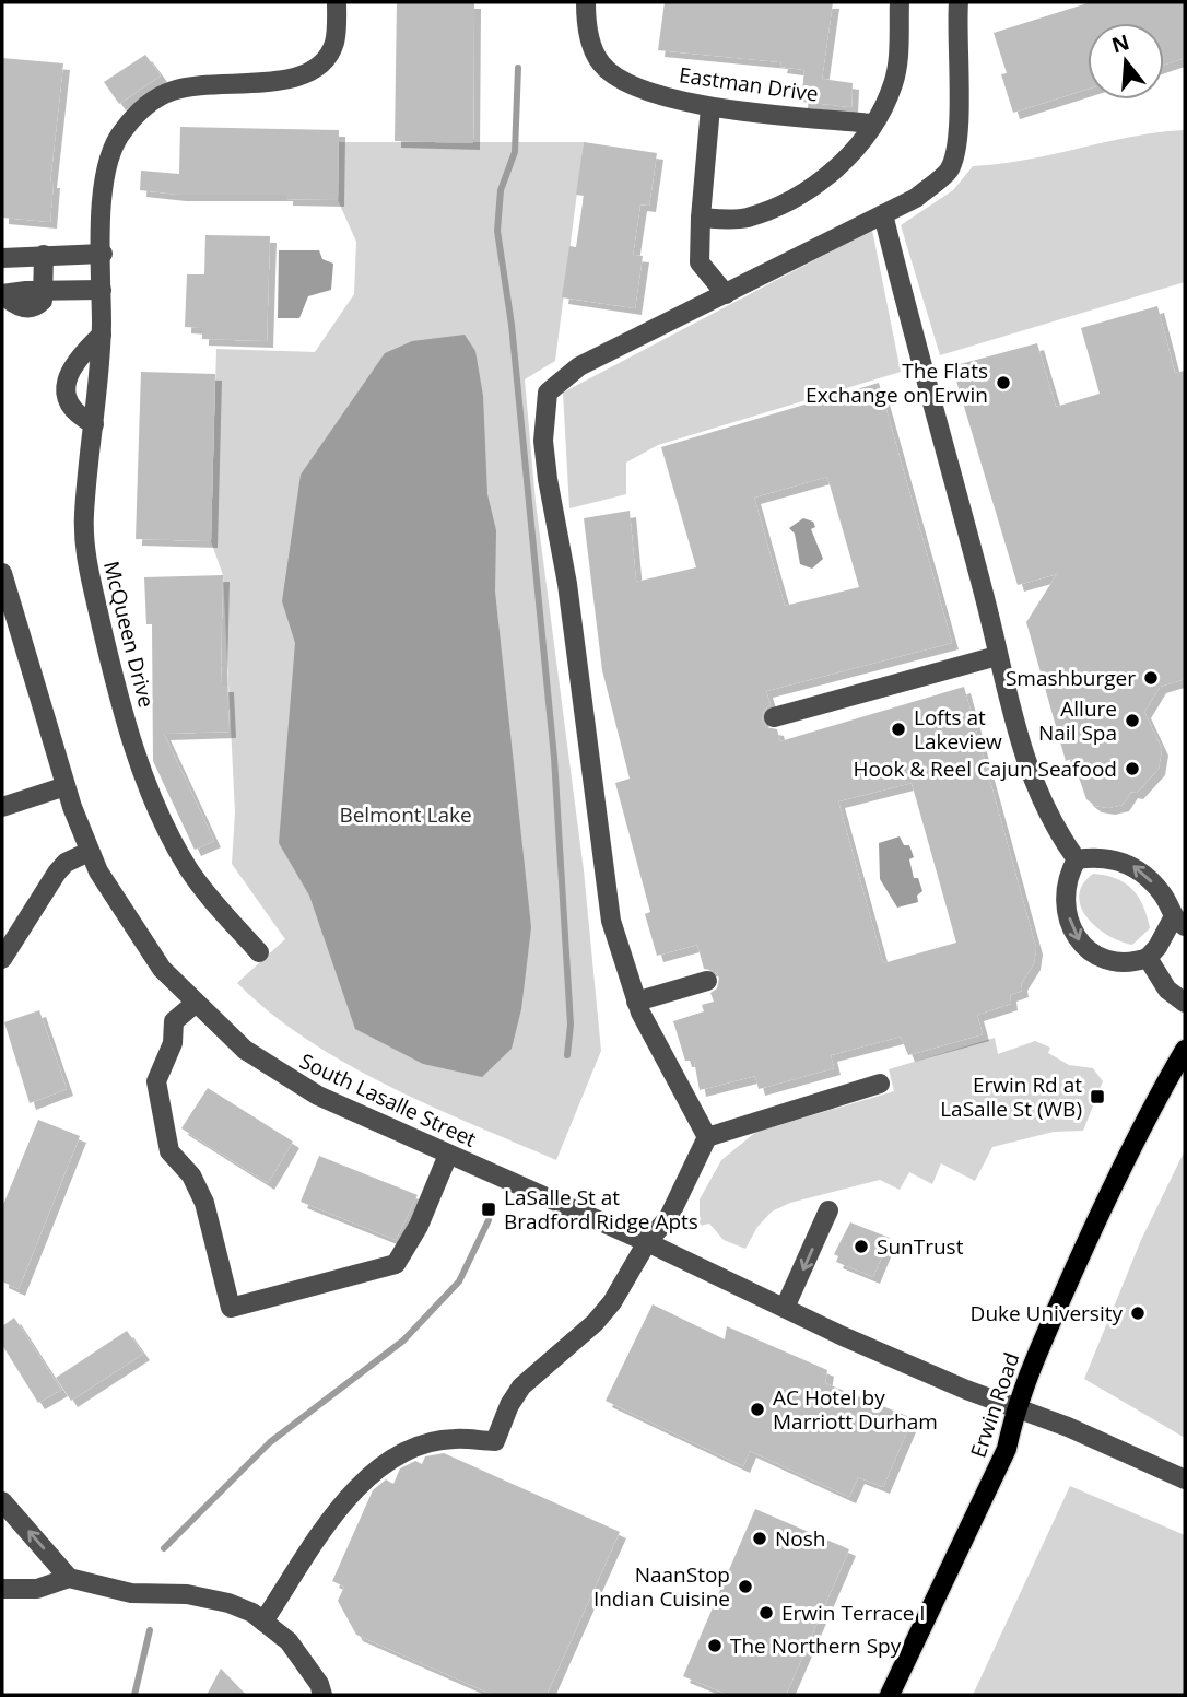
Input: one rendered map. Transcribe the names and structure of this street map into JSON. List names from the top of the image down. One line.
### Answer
{"streets":{"main road":["Erwin Road"],"street":["Eastman Drive","McQueen Drive","South Lasalle Street"]},"crossings":[["South Lasalle Street","Erwin Road"]],"parks":["Belmont Lake"],"places":{"other":["The Flats Exchange on Erwin","Smashburger","Allure Nail Spa","Lofts at Lakeview","Hook & Reel Cajun Seafood","SunTrust","Duke University","AC Hotel by Marriott Durham","Nosh","NaanStop Indian Cuisine","Erwin Terrace I","The Northern Spy"],"transit":["Erwin Rd at LaSalle St (WB)","LaSalle St at Bradford Ridge Apts"]},"north":"top"}
